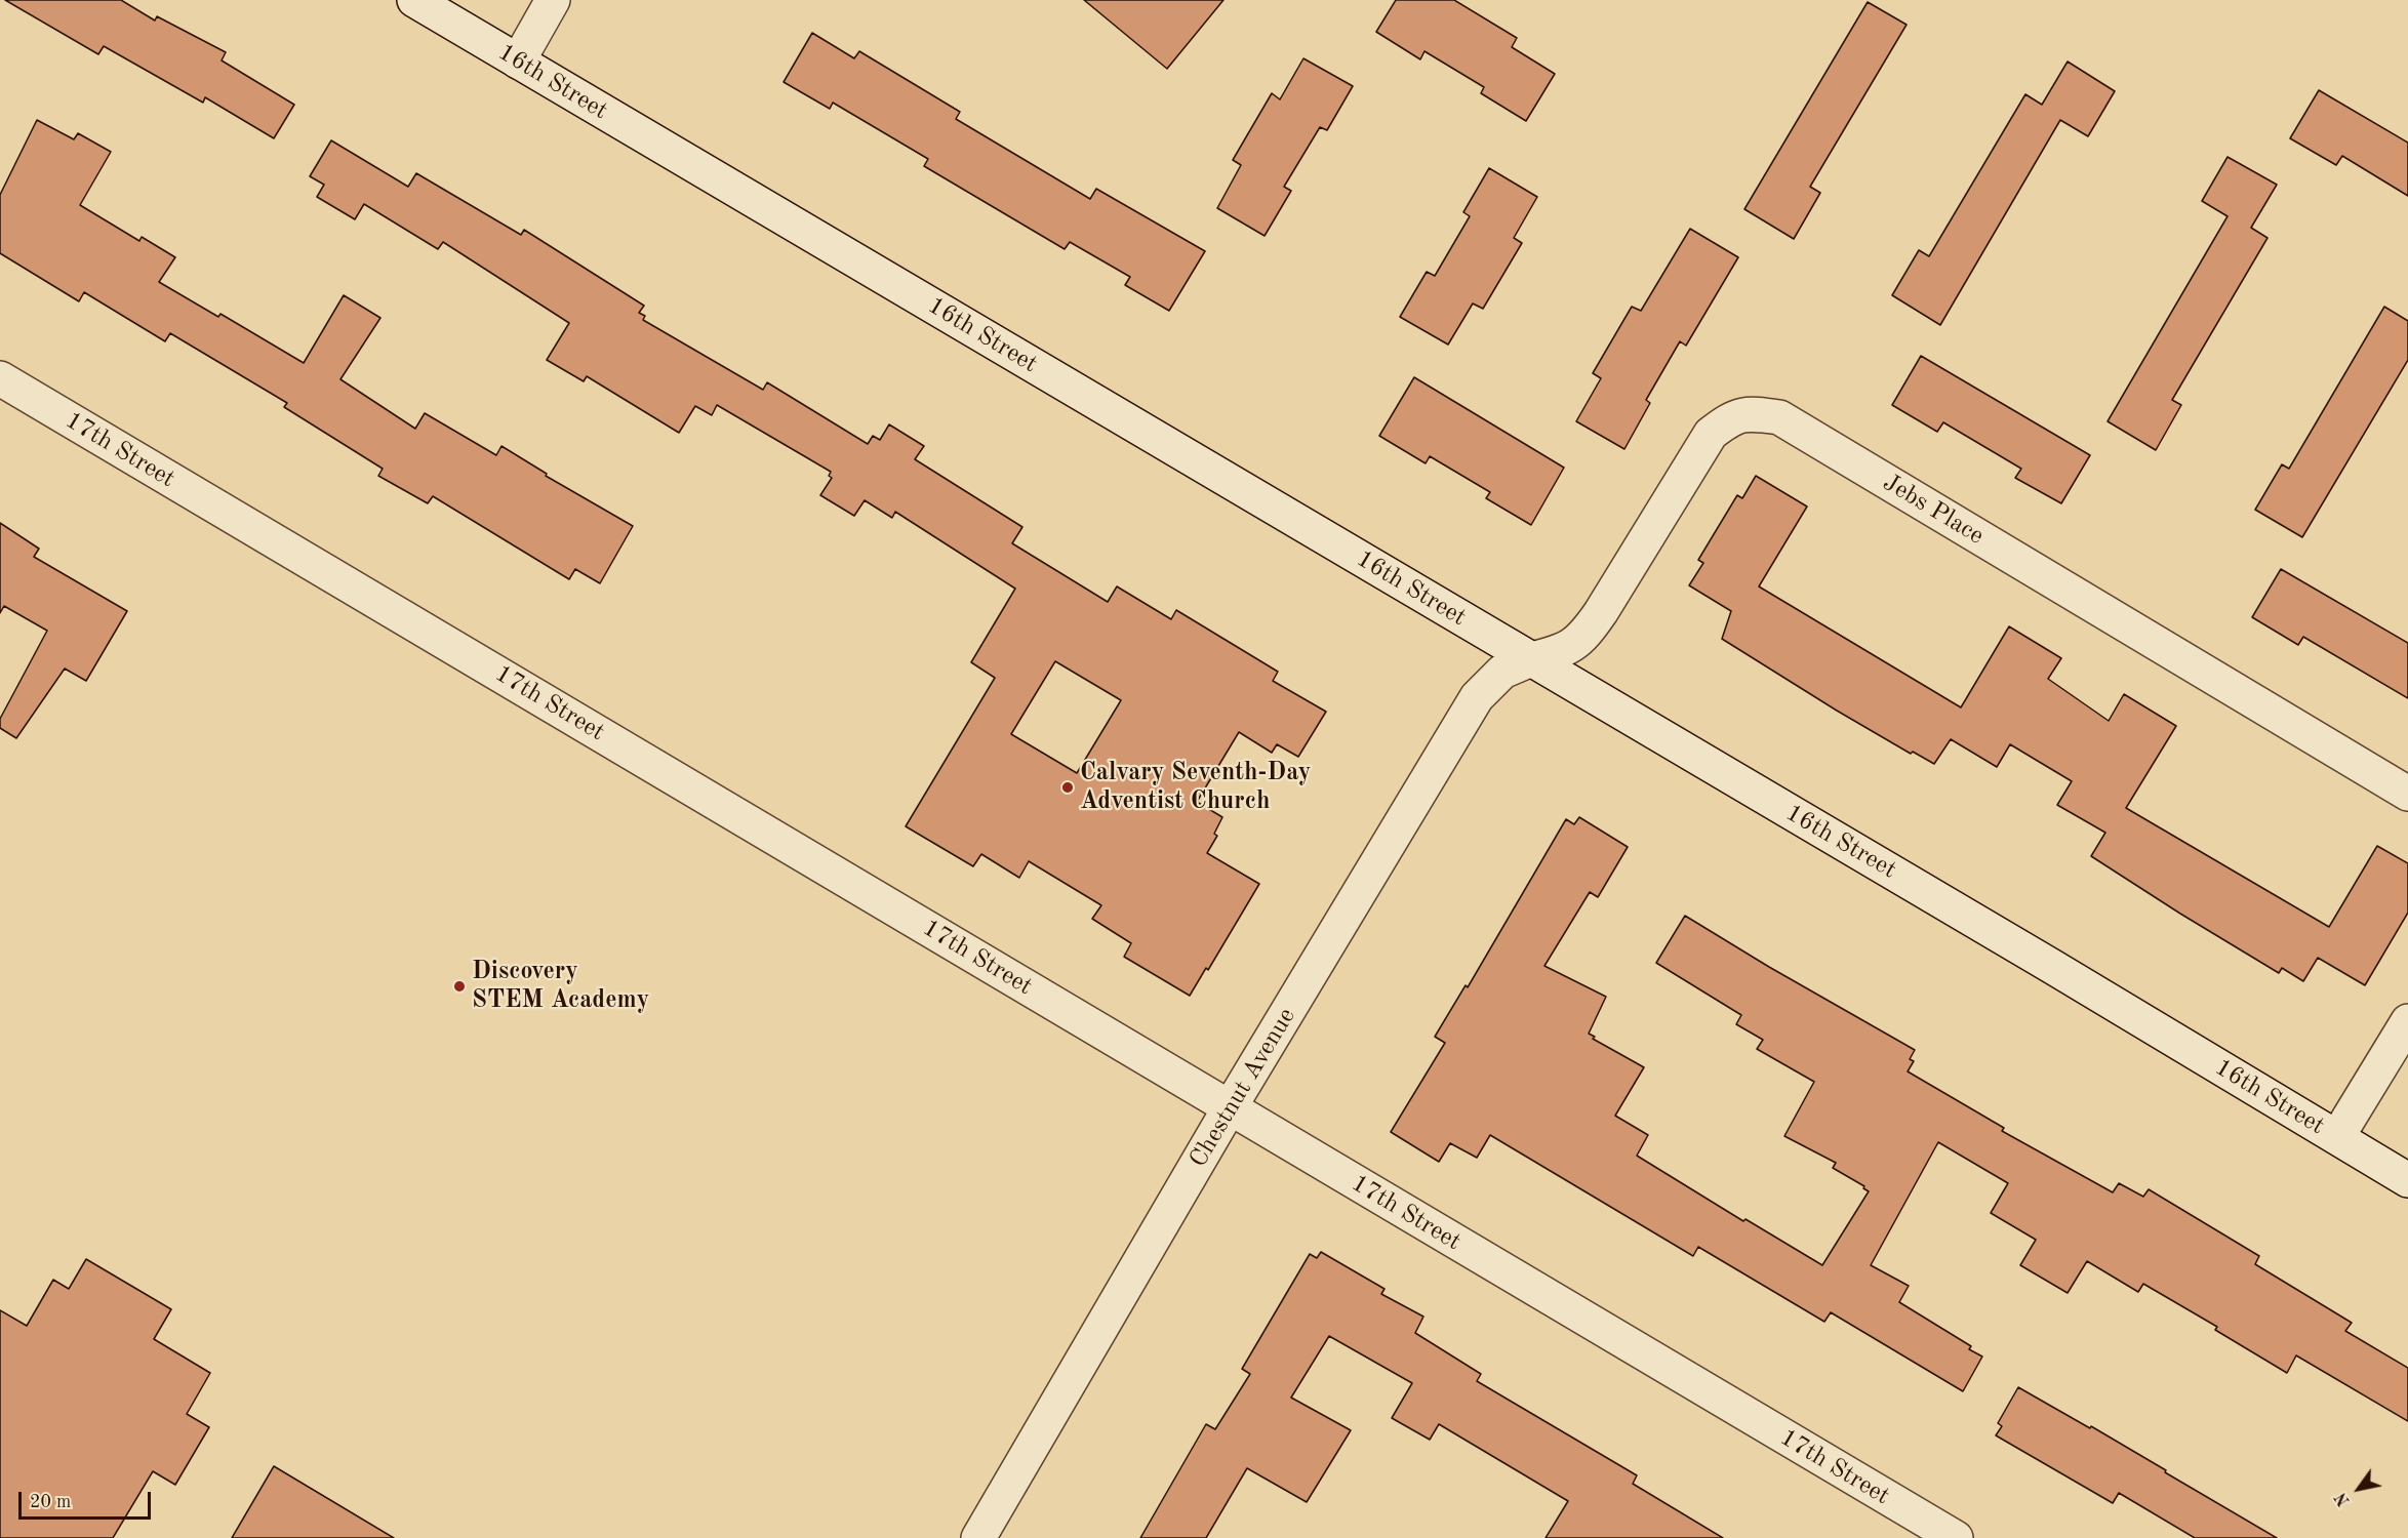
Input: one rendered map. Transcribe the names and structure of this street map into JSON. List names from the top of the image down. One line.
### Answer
{"streets":{"street":["16th Street","17th Street","Jebs Place","Chestnut Avenue"]},"crossings":[["16th Street","Jebs Place"],["16th Street","Chestnut Avenue"],["17th Street","Chestnut Avenue"],["Jebs Place","Chestnut Avenue"]],"places":["Calvary Seventh-Day Adventist Church","Discovery STEM Academy"],"scale_bar":"20 m","north":"bottom left"}
